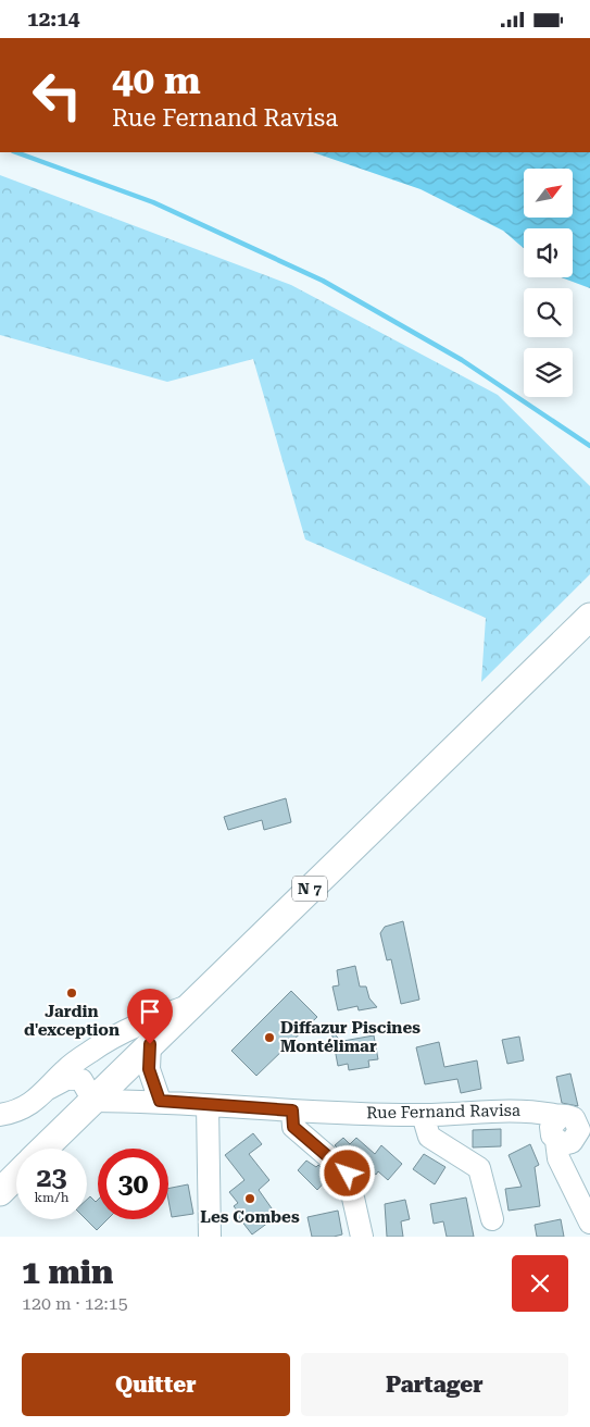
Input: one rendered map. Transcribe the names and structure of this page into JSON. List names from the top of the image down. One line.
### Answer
{"streets":{"main road":["N 7"],"street":["Rue Fernand Ravisa"]},"crossings":[["N 7","Rue Fernand Ravisa"]],"places":["Jardin d'exception","Diffazur Piscines Montélimar","Les Combes"],"north":"top right","page":{"status":"12:14","turn":["40 m","Rue Fernand Ravisa"],"speed":"23 km/h","limit":"30","heading":["1 min","120 m · 12:15"],"buttons":["Quitter","Partager"]}}
